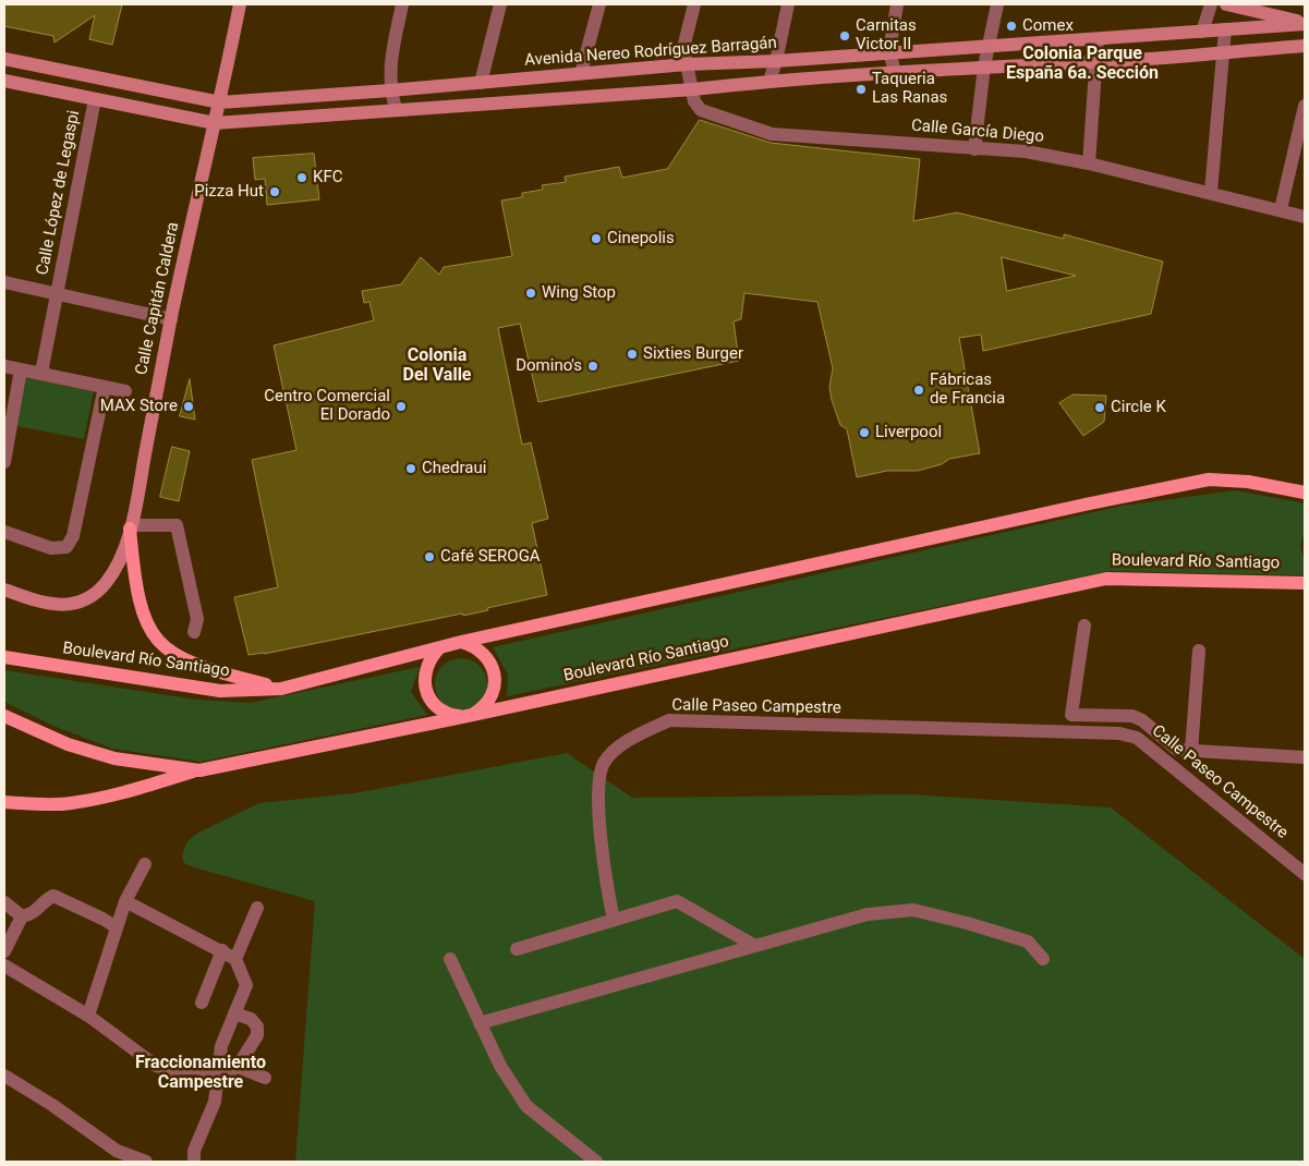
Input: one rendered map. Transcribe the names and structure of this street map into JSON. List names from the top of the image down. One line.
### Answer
{"streets":{"main road":["Boulevard Río Santiago"],"street":["Avenida Nereo Rodríguez Barragán","Calle García Diego","Calle López de Legaspi","Calle Capitán Caldera","Calle Paseo Campestre"]},"crossings":[["Avenida Nereo Rodríguez Barragán","Calle Capitán Caldera"]],"districts":["Colonia Parque España 6a. Sección","Colonia Del Valle","Fraccionamiento Campestre"],"places":["Comex","Carnitas Victor II","Taqueria Las Ranas","KFC","Pizza Hut","Cinepolis","Wing Stop","Sixties Burger","Domino's","Fábricas de Francia","MAX Store","Centro Comercial El Dorado","Circle K","Liverpool","Chedraui","Café SEROGA"]}
